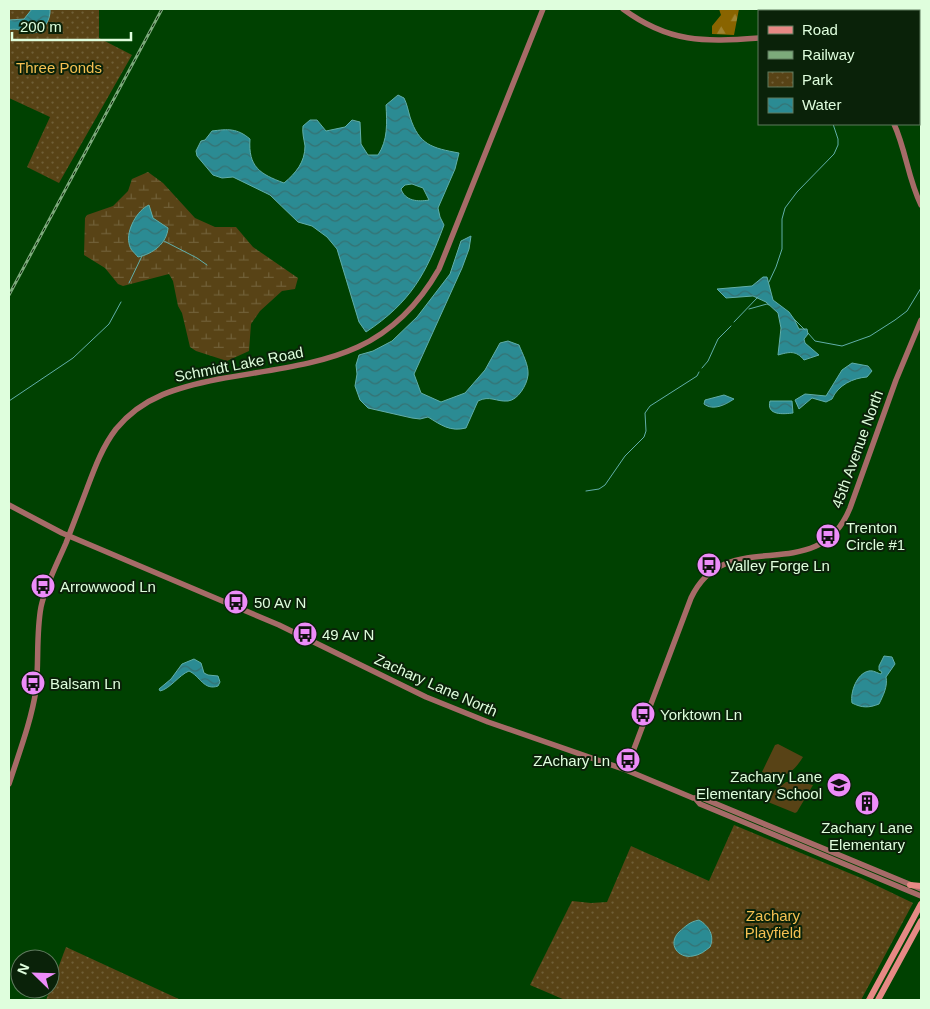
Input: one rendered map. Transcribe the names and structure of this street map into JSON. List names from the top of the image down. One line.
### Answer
{"streets":{"street":["Schmidt Lake Road","45th Avenue North","Zachary Lane North"]},"crossings":[["Schmidt Lake Road","Zachary Lane North"],["45th Avenue North","Zachary Lane North"]],"parks":["Three Ponds","Zachary Playfield"],"places":{"bus stop":["Trenton Circle #1","Valley Forge Ln","Arrowwood Ln","50 Av N","49 Av N","Balsam Ln","Yorktown Ln","ZAchary Ln"],"school or university":["Zachary Lane Elementary School"],"building":["Zachary Lane Elementary"]},"legend":["Road","Railway","Park","Water"],"scale_bar":"200 m","north":"top left"}
